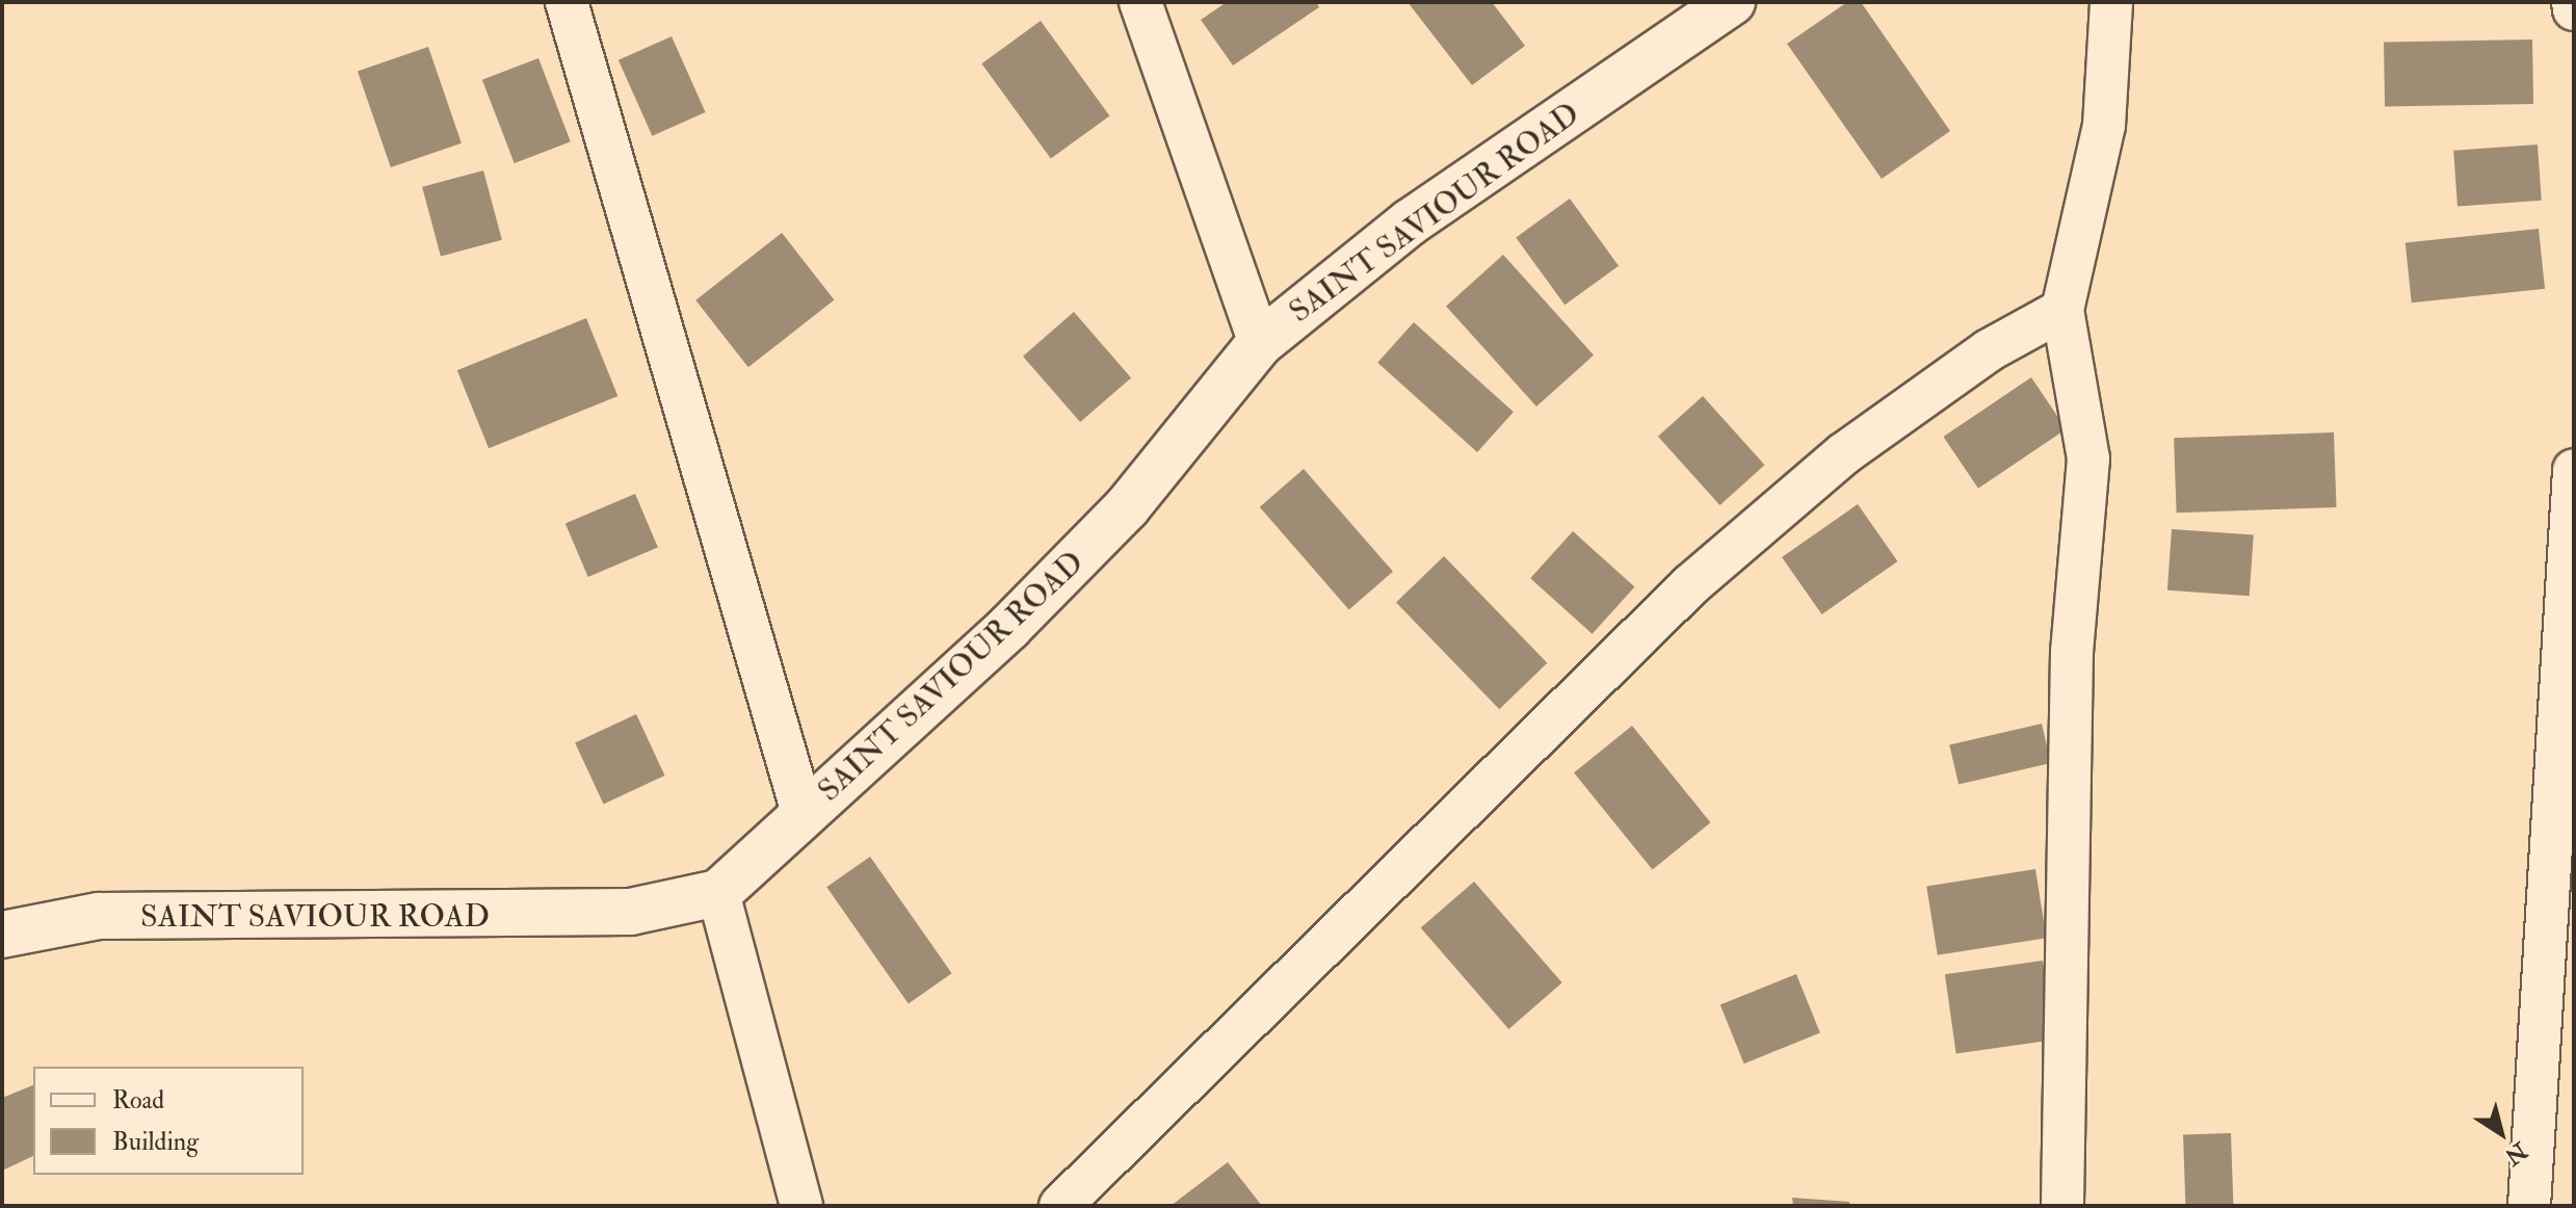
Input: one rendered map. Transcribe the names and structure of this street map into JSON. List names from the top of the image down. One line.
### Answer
{"streets":{"street":["SAINT SAVIOUR ROAD"]},"legend":["Road","Building"],"north":"bottom right"}
